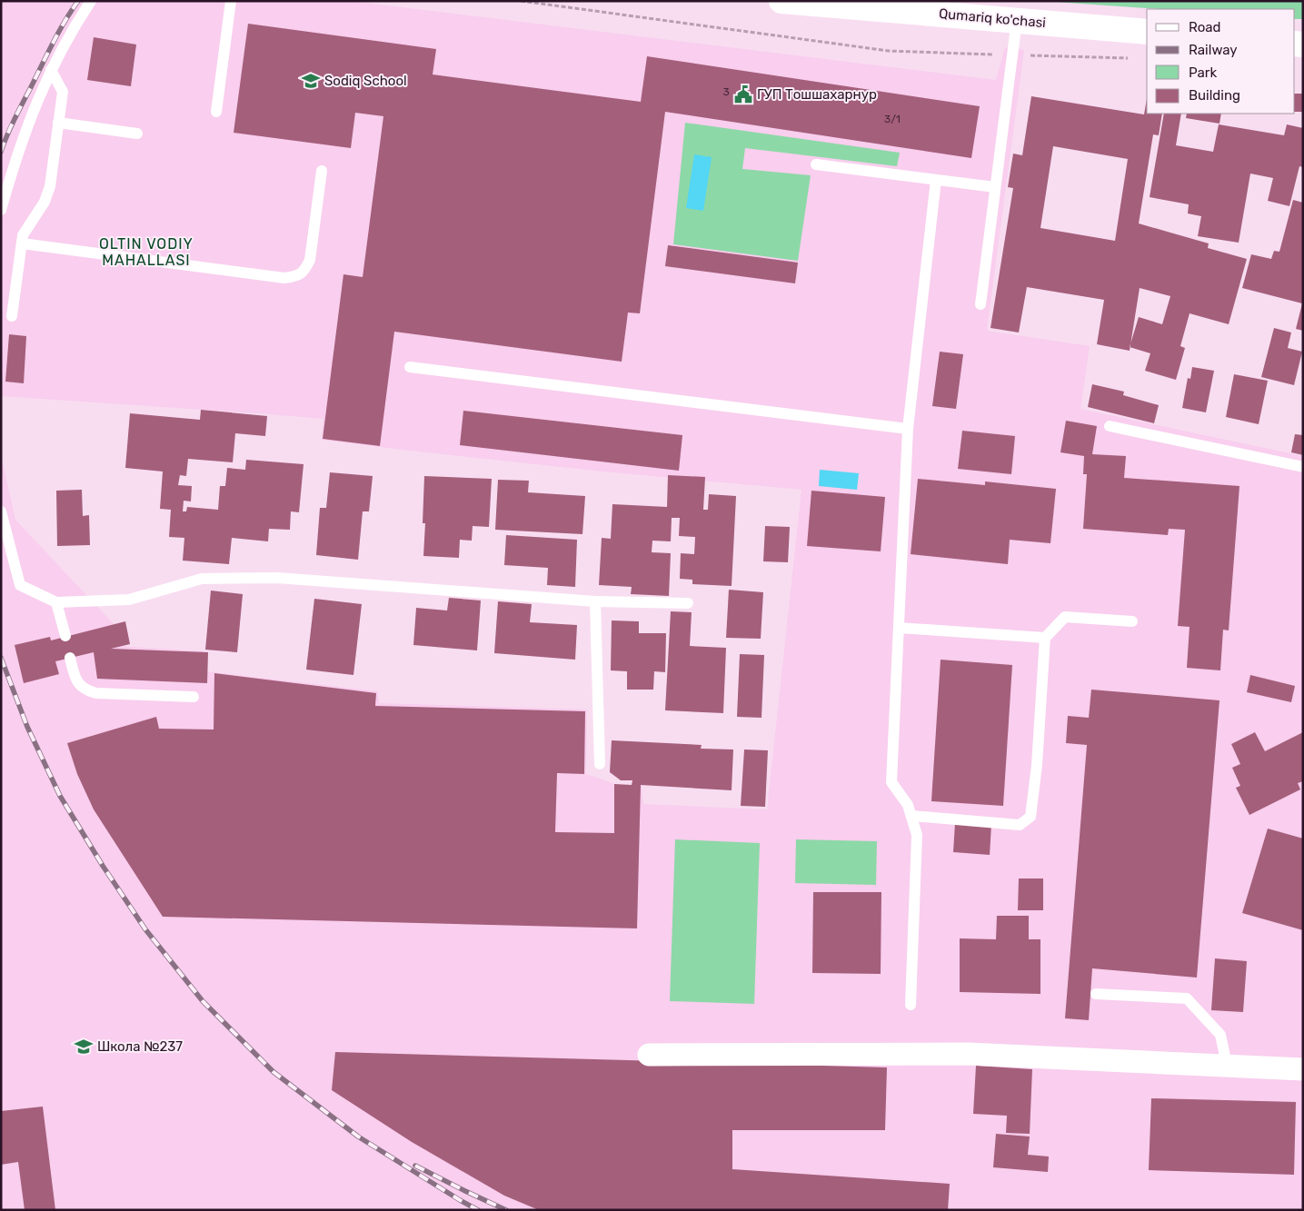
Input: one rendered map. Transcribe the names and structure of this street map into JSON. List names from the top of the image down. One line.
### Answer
{"streets":{"main road":["Qumariq ko'chasi"]},"districts":["OLTIN VODIY MAHALLASI"],"places":{"school or university":["Sodiq School","Школа №237"],"public building":["ГУП Тошшахарнур"]},"house_numbers":["3","3/1"],"legend":["Road","Railway","Park","Building"]}
